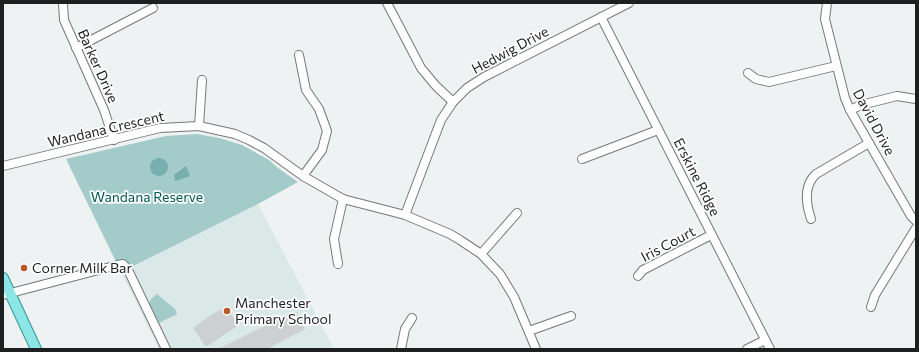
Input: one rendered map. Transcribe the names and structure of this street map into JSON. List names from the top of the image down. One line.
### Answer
{"streets":{"street":["Hedwig Drive","Barker Drive","David Drive","Wandana Crescent","Erskine Ridge","Iris Court"]},"crossings":[["Hedwig Drive","Wandana Crescent"],["Hedwig Drive","Erskine Ridge"],["Barker Drive","Wandana Crescent"],["Erskine Ridge","Iris Court"]],"parks":["Wandana Reserve"],"places":["Corner Milk Bar","Manchester Primary School"]}
